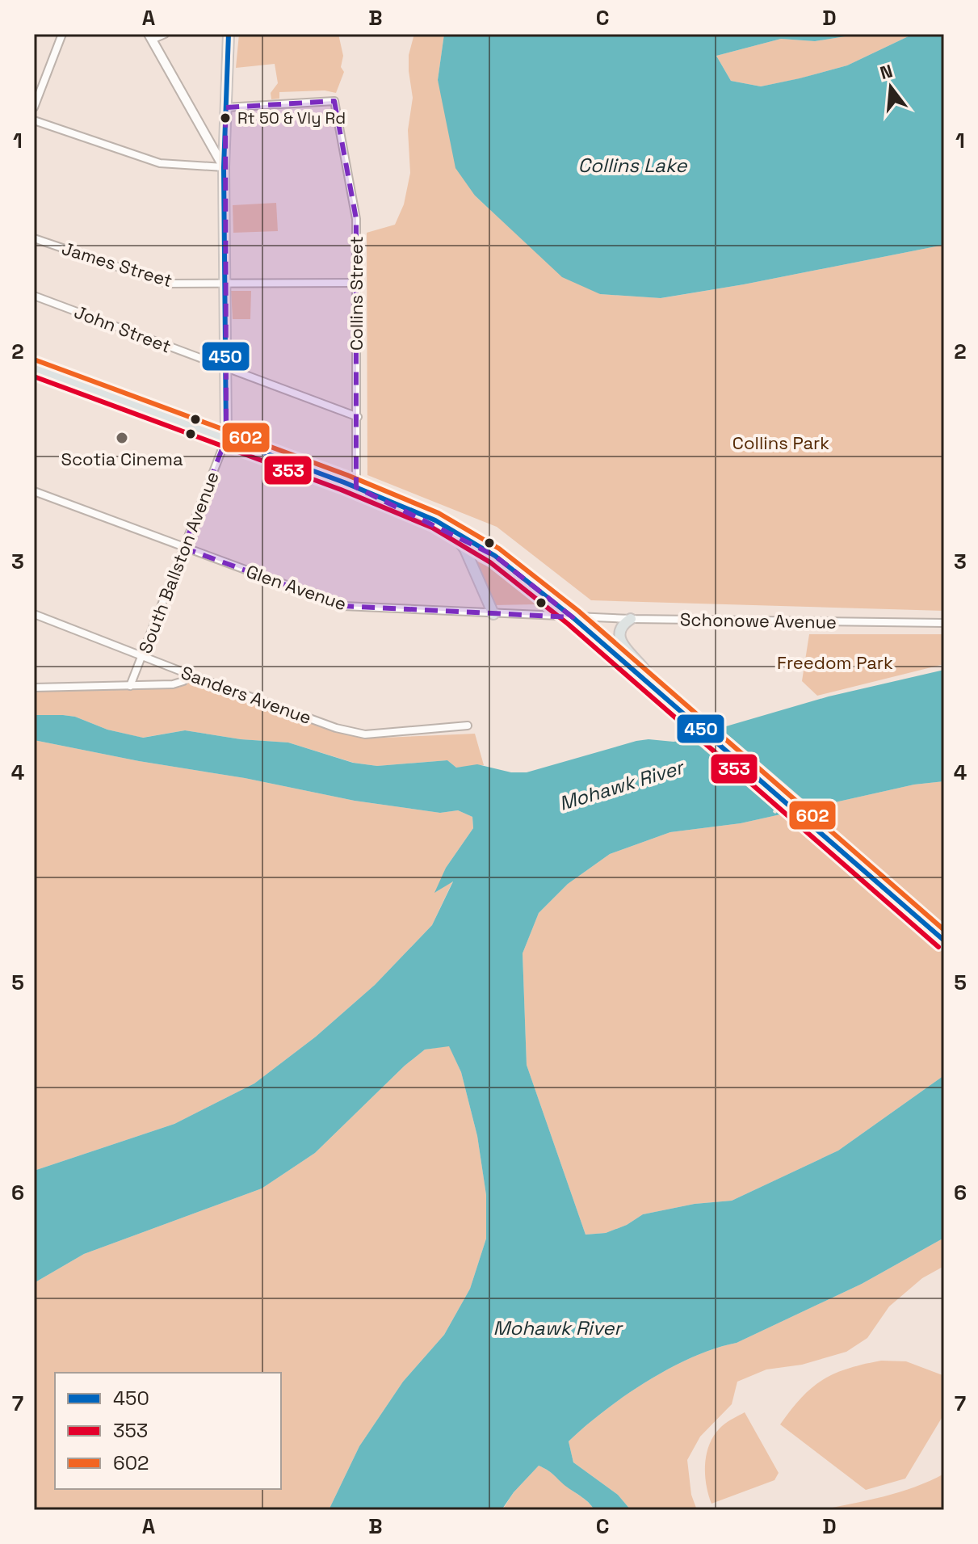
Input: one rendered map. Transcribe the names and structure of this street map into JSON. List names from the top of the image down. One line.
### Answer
{"streets":{"street":["James Street","Collins Street","John Street","South Ballston Avenue","Glen Avenue","Schonowe Avenue","Sanders Avenue"]},"crossings":[["James Street","Collins Street"],["Collins Street","John Street"],["South Ballston Avenue","Glen Avenue"],["South Ballston Avenue","Sanders Avenue"],["Glen Avenue","Schonowe Avenue"]],"water":["Collins Lake","Mohawk River"],"parks":["Collins Park","Freedom Park"],"places":["Rt 50 & Vly Rd","Scotia Cinema"],"lines":["transit line 450","transit line 602","transit line 353"],"legend":["450","353","602"],"north":"top","grid":{"columns":["A","B","C","D"],"rows":["1","2","3","4","5","6","7"]}}
